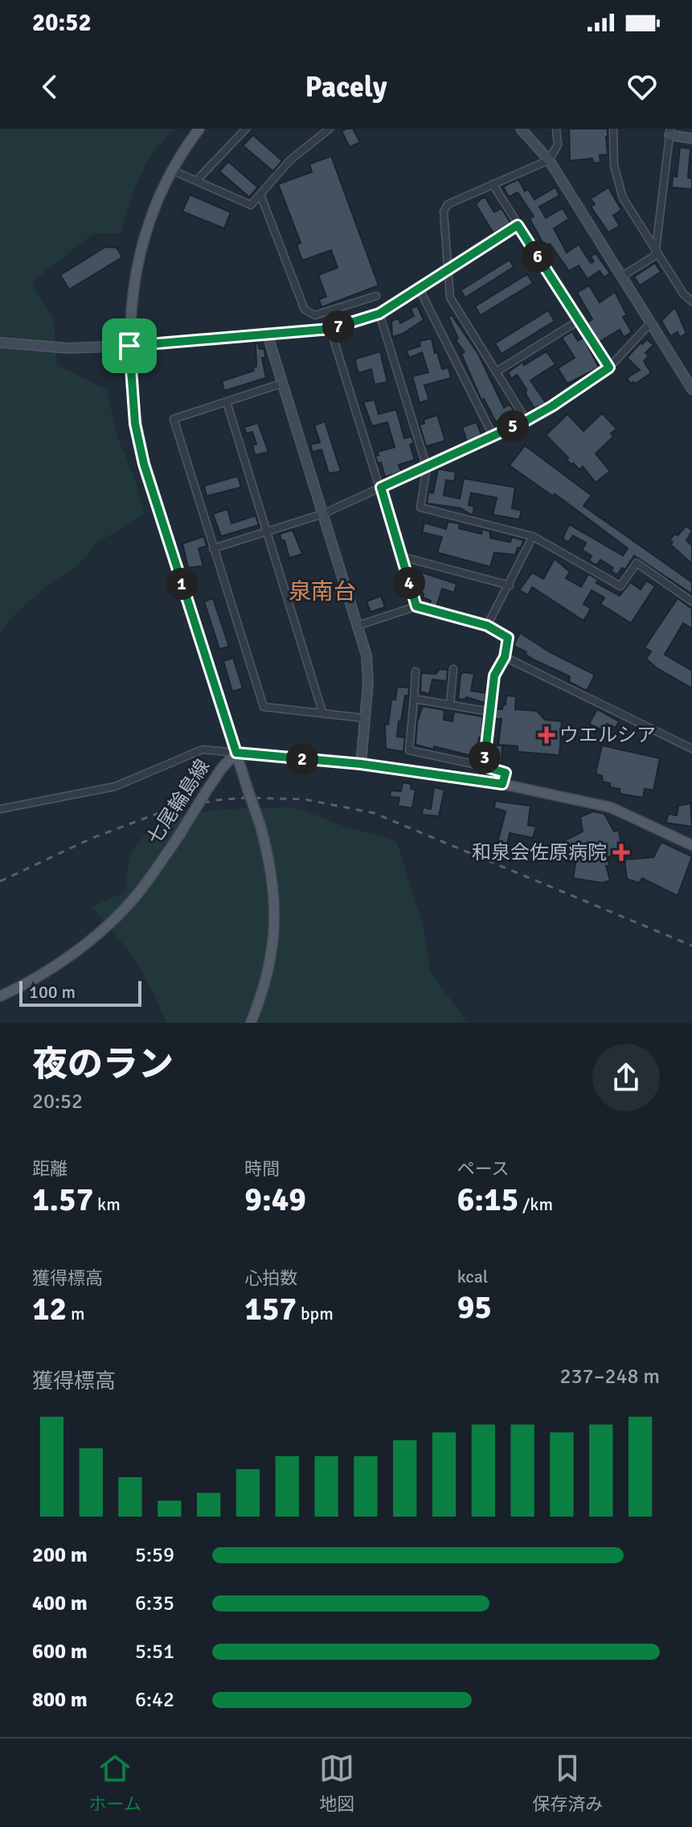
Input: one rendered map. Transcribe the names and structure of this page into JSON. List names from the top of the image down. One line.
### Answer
{"streets":{"main road":["七尾輪島線"]},"districts":["泉南台"],"places":{"health":["ウエルシア","和泉会佐原病院"]},"scale_bar":"100 m","page":{"status":"20:52","header":"Pacely","pins":["6","7","5","4","1","3","2"],"scale":"100 m","heading":["夜のラン","20:52"],"stats":[["距離","1.57 km"],["時間","9:49"],["ペース","6:15 /km"],["獲得標高","12 m"],["心拍数","157 bpm"],["kcal","95"]],"chart":["獲得標高","237–248 m"],"list":[{"name":"200 m","note":"5:59"},{"name":"400 m","note":"6:35"},{"name":"600 m","note":"5:51"},{"name":"800 m","note":"6:42"}],"tabs":["ホーム","地図","保存済み"]}}
